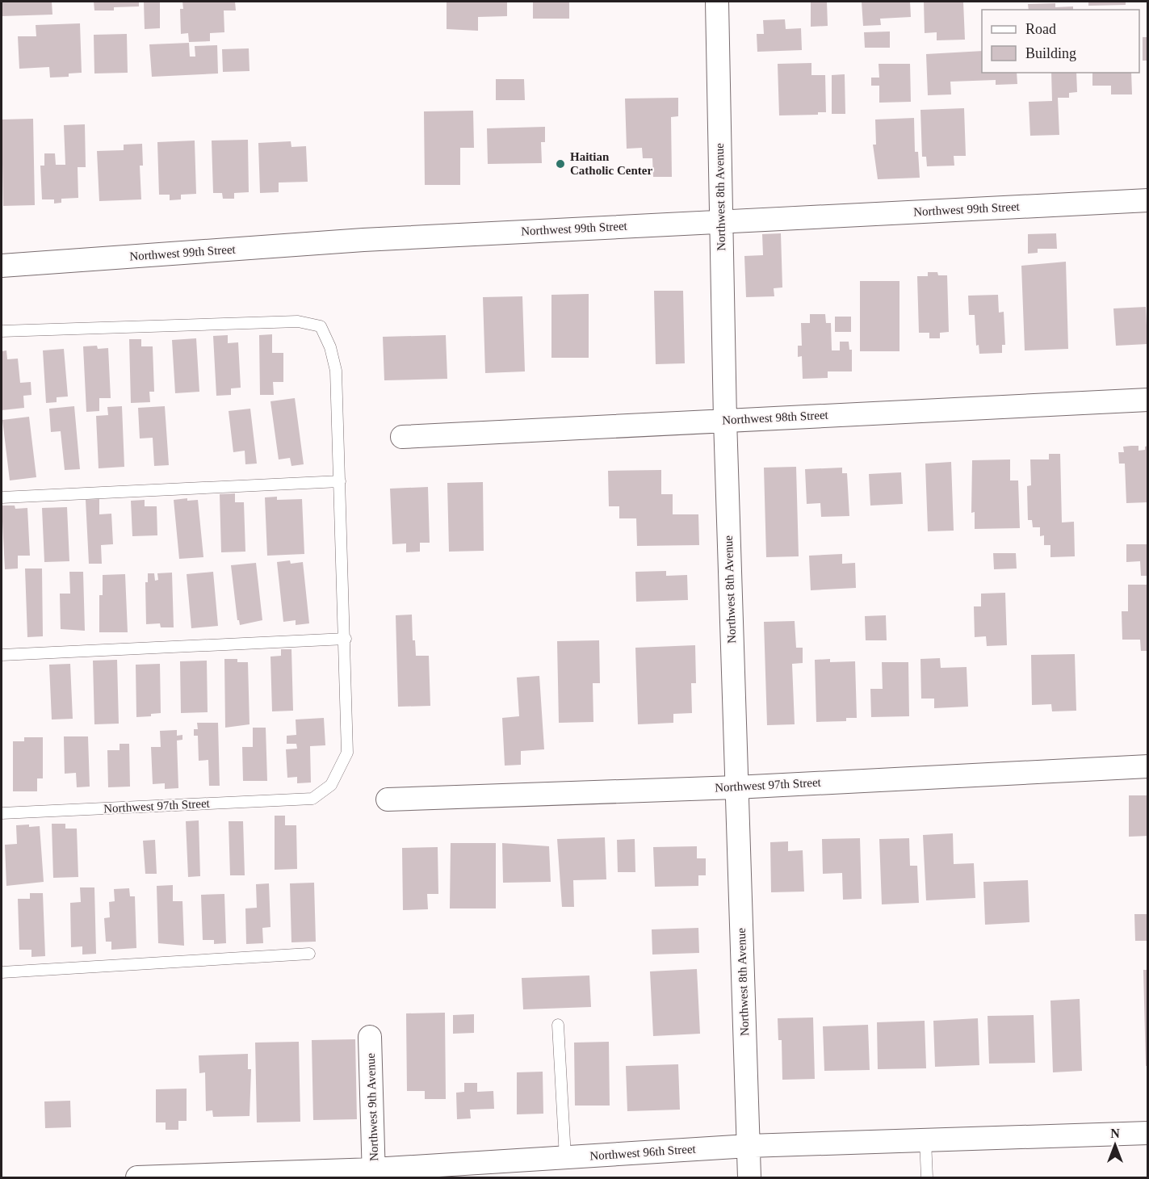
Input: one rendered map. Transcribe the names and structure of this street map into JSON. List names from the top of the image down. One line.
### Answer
{"streets":{"street":["Northwest 8th Avenue","Northwest 99th Street","Northwest 98th Street","Northwest 97th Street","Northwest 9th Avenue","Northwest 96th Street"]},"crossings":[["Northwest 8th Avenue","Northwest 99th Street"],["Northwest 8th Avenue","Northwest 98th Street"],["Northwest 8th Avenue","Northwest 97th Street"],["Northwest 8th Avenue","Northwest 96th Street"],["Northwest 9th Avenue","Northwest 96th Street"]],"places":["Haitian Catholic Center"],"legend":["Road","Building"],"north":"top"}
